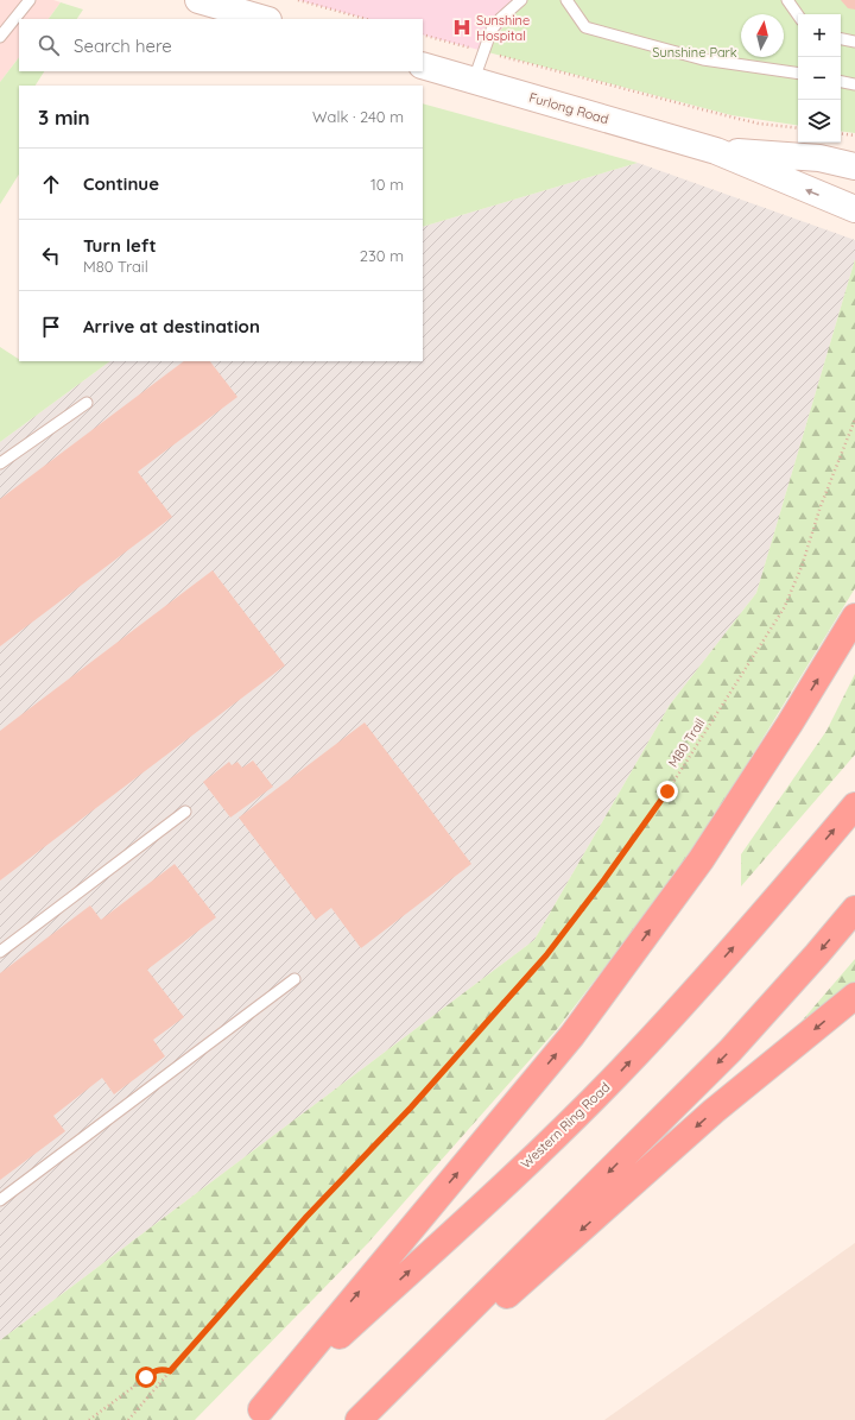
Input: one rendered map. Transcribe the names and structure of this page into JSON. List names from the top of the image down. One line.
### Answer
{"streets":{"highway":["Western Ring Road"],"main road":["Furlong Road"],"path":["M80 Trail"]},"parks":["Sunshine Park"],"places":{"hospital":["Sunshine Hospital"]},"north":"top","page":{"map_buttons":["+","−"],"search":"Search here","heading":["3 min","Walk · 240 m"],"list":[["Continue","10 m"],["Turn left","M80 Trail","230 m"],"Arrive at destination"]}}
